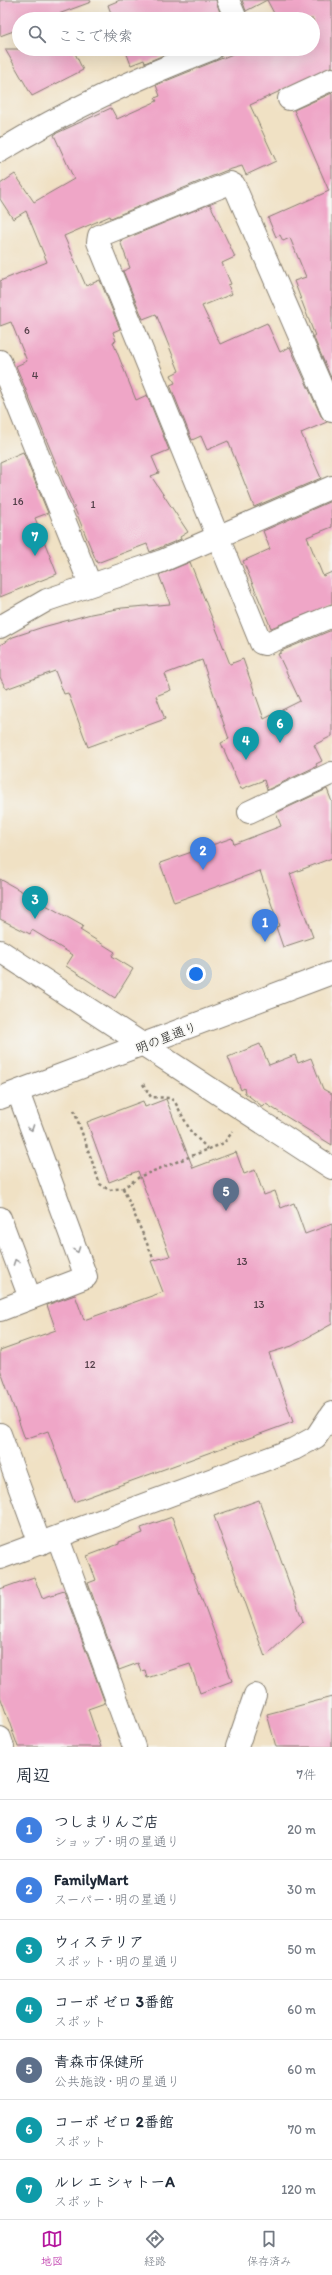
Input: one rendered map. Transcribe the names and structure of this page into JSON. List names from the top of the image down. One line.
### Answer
{"streets":{"street":["明の星通り"]},"house_numbers":["6","4","16","1","13","13","12"],"page":{"search":"ここで検索","pins":["7","6","4","2","3","1","5"],"heading":["周辺","7件"],"list":[{"mark":"1","name":"つしまりんご店","note":"ショップ · 明の星通り","value":"20 m"},{"mark":"2","name":"FamilyMart","note":"スーパー · 明の星通り","value":"30 m"},{"mark":"3","name":"ウィステリア","note":"スポット · 明の星通り","value":"50 m"},{"mark":"4","name":"コーポ ゼロ 3番館","note":"スポット","value":"60 m"},{"mark":"5","name":"青森市保健所","note":"公共施設 · 明の星通り","value":"60 m"},{"mark":"6","name":"コーポ ゼロ 2番館","note":"スポット","value":"70 m"},{"mark":"7","name":"ルレ エ シャトーA","note":"スポット","value":"120 m"}],"nav":["地図","経路","保存済み"]}}
